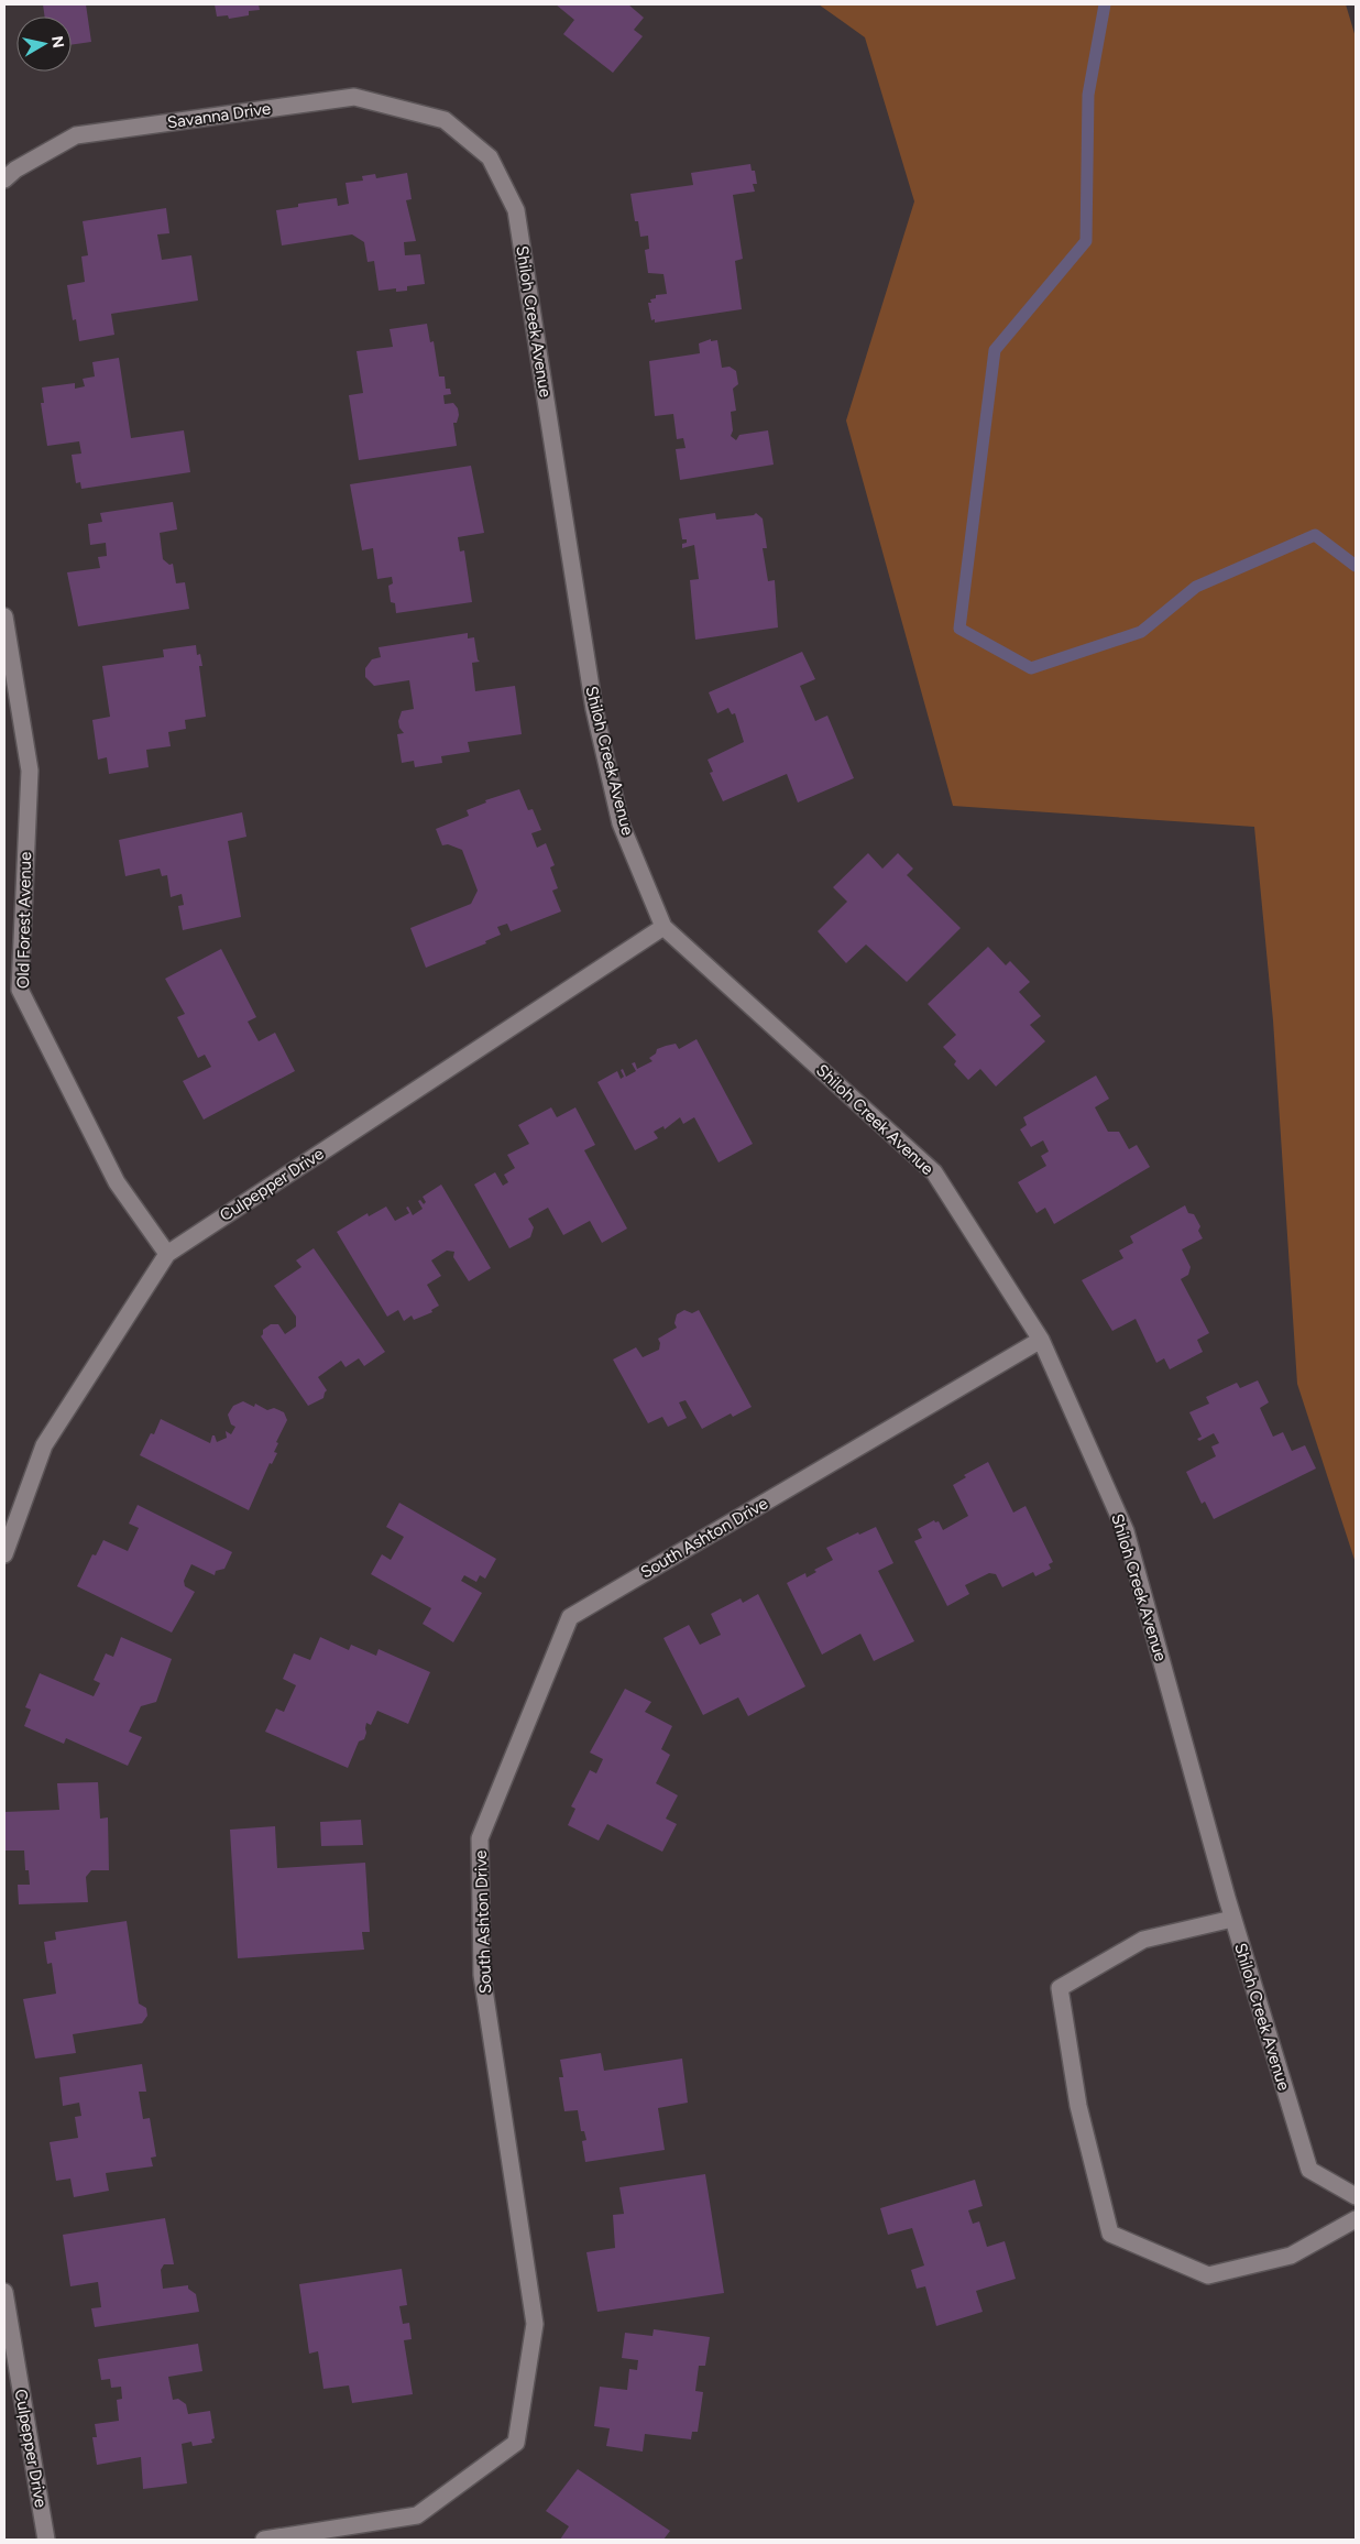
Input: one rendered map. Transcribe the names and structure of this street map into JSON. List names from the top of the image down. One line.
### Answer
{"streets":{"street":["Savanna Drive","Shiloh Creek Avenue","Old Forest Avenue","Culpepper Drive","South Ashton Drive"]},"crossings":[["Savanna Drive","Shiloh Creek Avenue"],["Shiloh Creek Avenue","Culpepper Drive"],["Shiloh Creek Avenue","South Ashton Drive"],["Old Forest Avenue","Culpepper Drive"]],"north":"right"}
